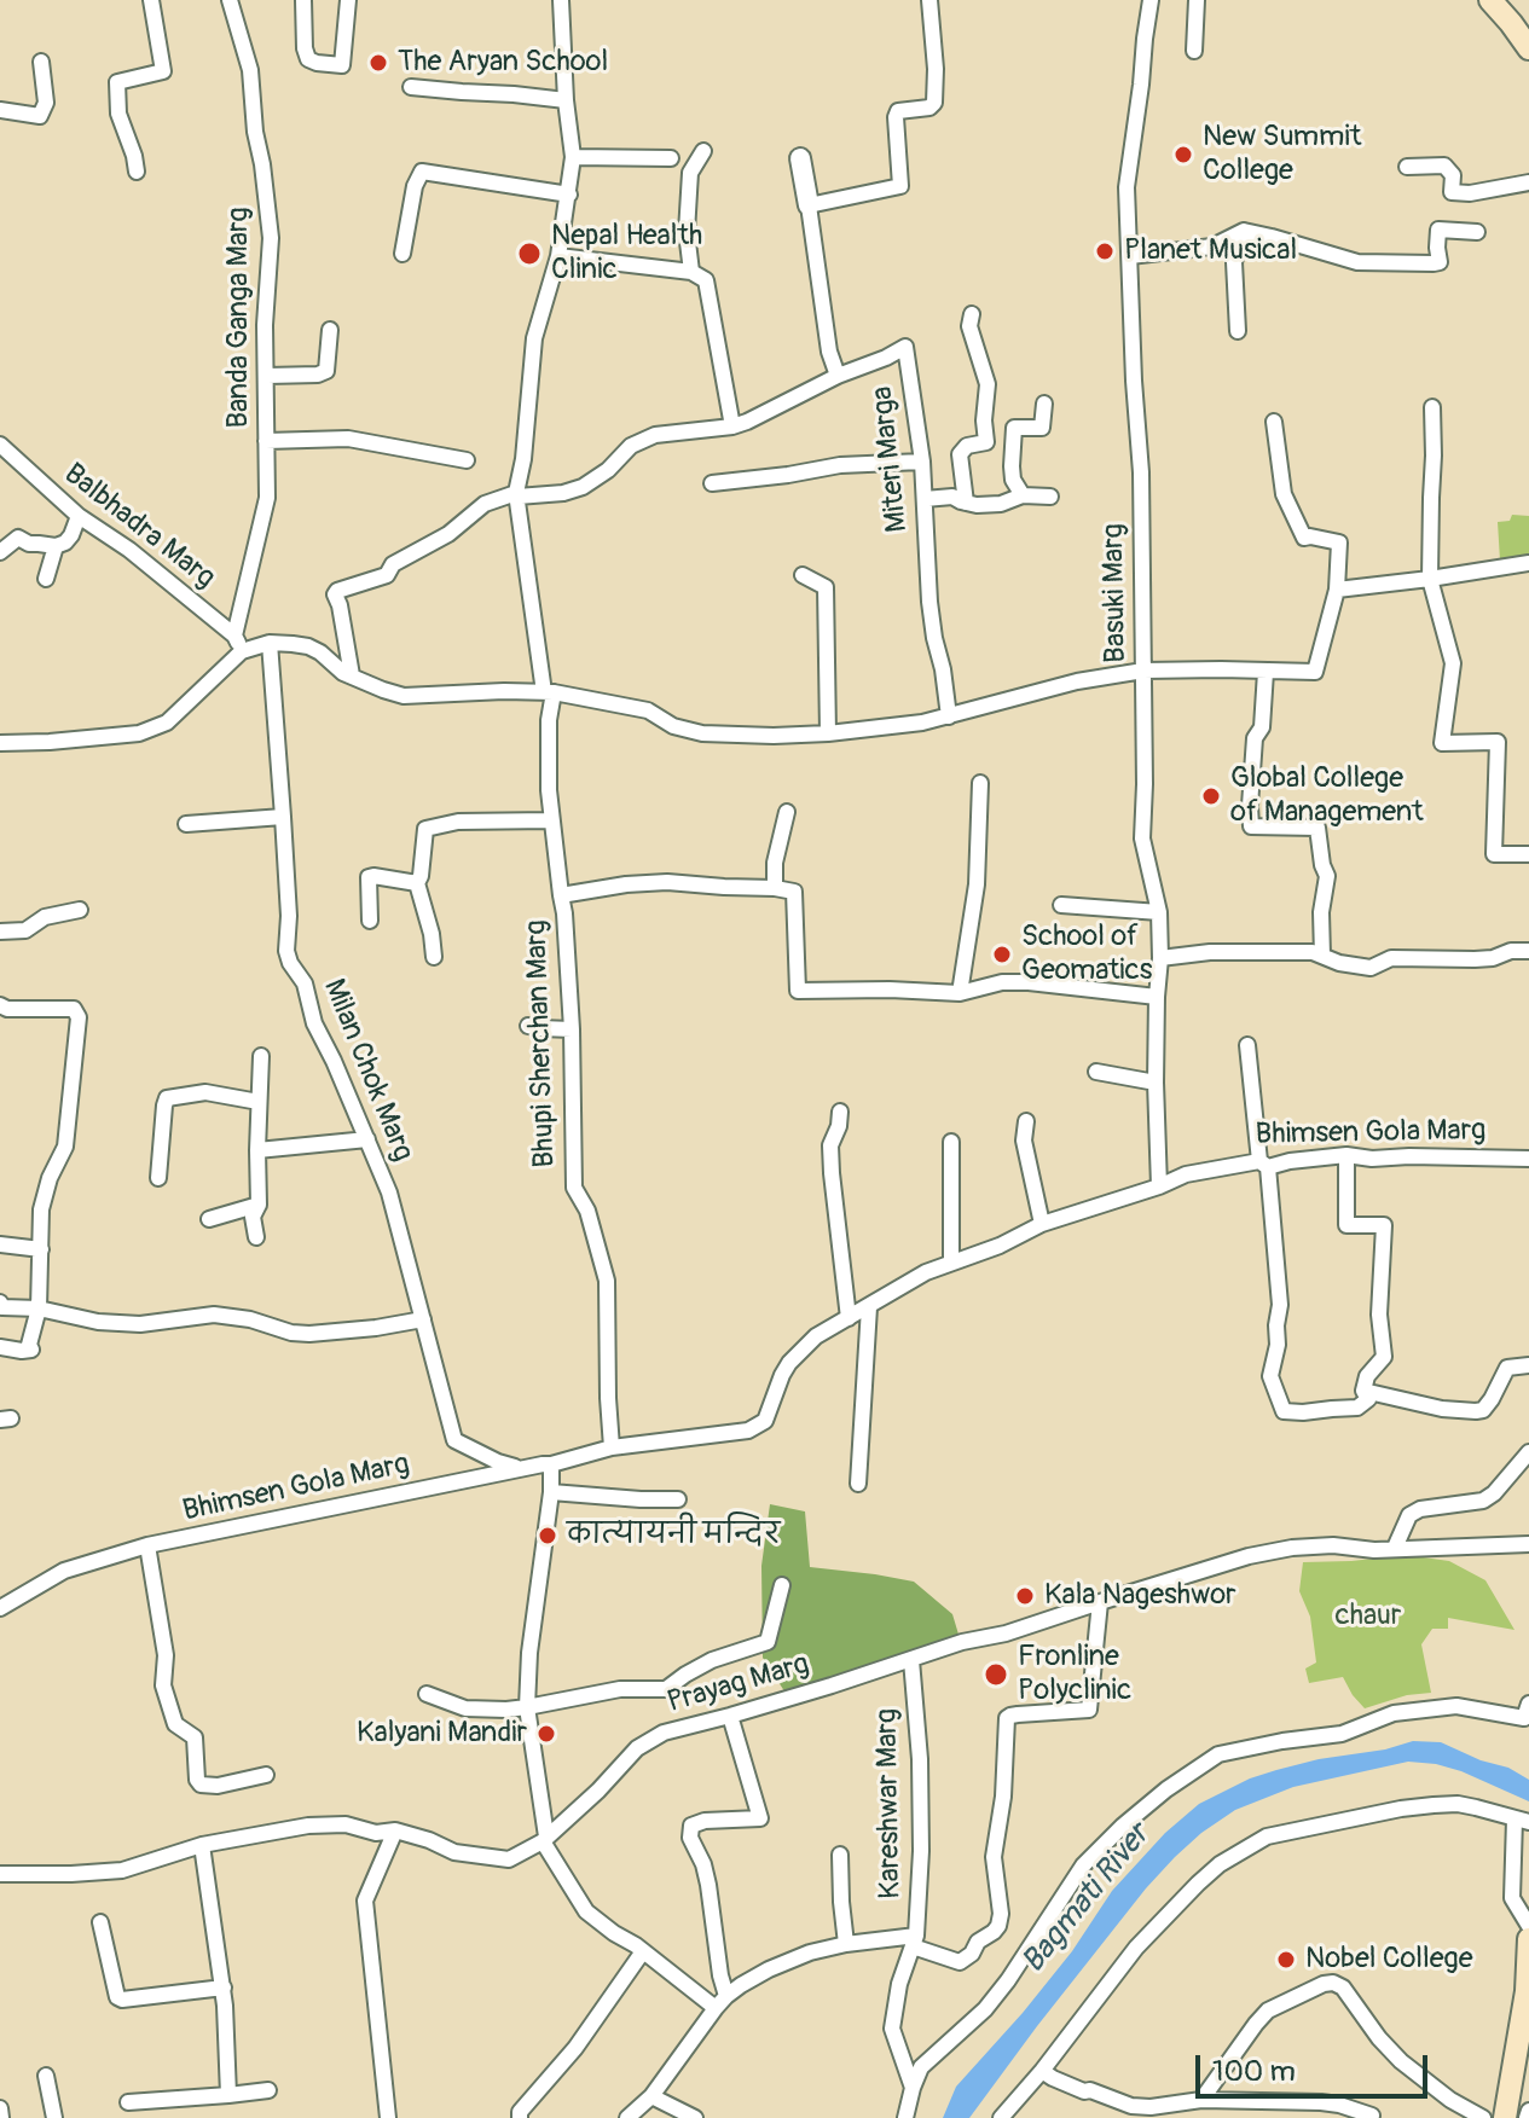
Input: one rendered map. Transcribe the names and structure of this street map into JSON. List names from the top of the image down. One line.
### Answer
{"streets":{"street":["Banda Ganga Marg","Miteri Marga","Balbhadra Marg","Basuki Marg","Bhupi Sherchan Marg","Milan Chok Marg","Bhimsen Gola Marg","Prayag Marg","Kareshwar Marg"]},"crossings":[["Banda Ganga Marg","Balbhadra Marg"],["Basuki Marg","Bhimsen Gola Marg"],["Bhupi Sherchan Marg","Bhimsen Gola Marg"],["Milan Chok Marg","Bhimsen Gola Marg"],["Prayag Marg","Kareshwar Marg"]],"water":["Bagmati River"],"parks":["chaur"],"places":["The Aryan School","New Summit College","Planet Musical","Nepal Health Clinic","Global College of Management","School of Geomatics","कात्यायनी मन्दिर","Kala Nageshwor","Fronline Polyclinic","Kalyani Mandir","Nobel College"],"scale_bar":"100 m"}
